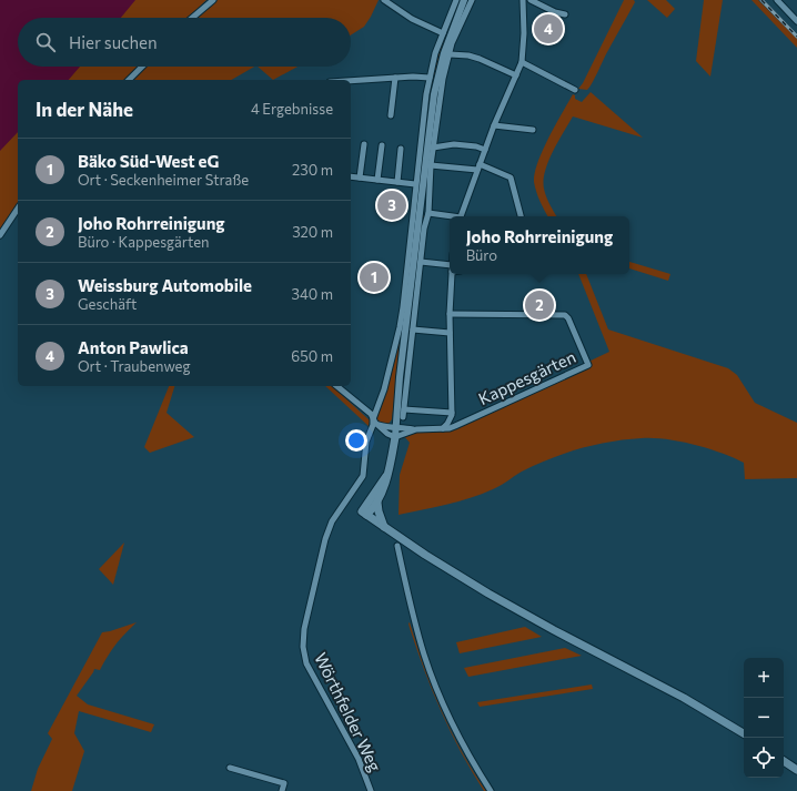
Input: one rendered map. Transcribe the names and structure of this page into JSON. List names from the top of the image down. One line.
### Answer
{"streets":{"street":["Kappesgärten","Wörthfelder Weg"]},"page":{"pins":["4","3","1","2"],"search":"Hier suchen","heading":["In der Nähe","4 Ergebnisse"],"list":[{"mark":"1","name":"Bäko Süd-West eG","note":"Ort · Seckenheimer Straße","value":"230 m"},{"mark":"2","name":"Joho Rohrreinigung","note":"Büro · Kappesgärten","value":"320 m"},{"mark":"3","name":"Weissburg Automobile","note":"Geschäft","value":"340 m"},{"mark":"4","name":"Anton Pawlica","note":"Ort · Traubenweg","value":"650 m"}],"popup":["Joho Rohrreinigung","Büro"],"map_buttons":["+","−"]}}
